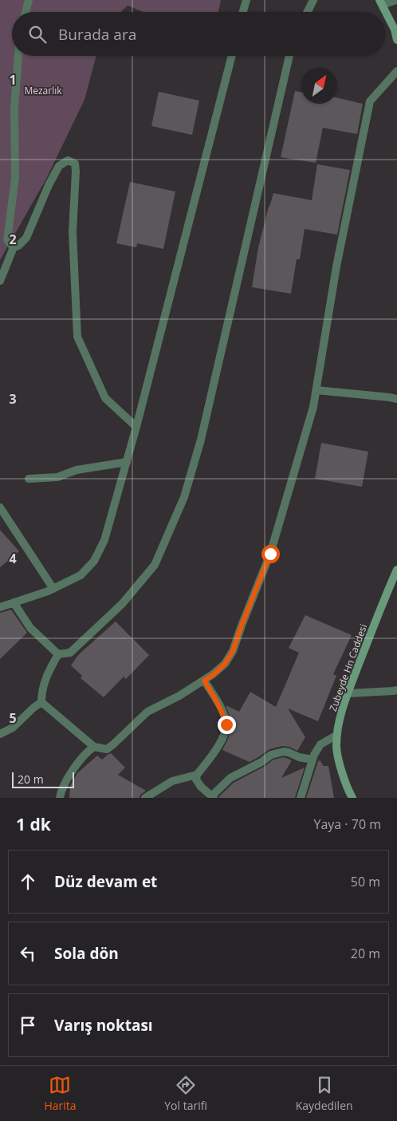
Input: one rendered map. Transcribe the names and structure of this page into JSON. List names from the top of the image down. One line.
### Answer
{"streets":{"main road":["Zubeyde Hn Caddesi"]},"parks":["Mezarlık"],"scale_bar":"20 m","north":"top right","page":{"search":"Burada ara","scale":"20 m","heading":["1 dk","Yaya · 70 m"],"list":[["Düz devam et","50 m"],["Sola dön","20 m"],"Varış noktası"],"nav":["Harita","Yol tarifi","Kaydedilen"]},"grid":{"rows":["1","2","3","4","5"]}}
